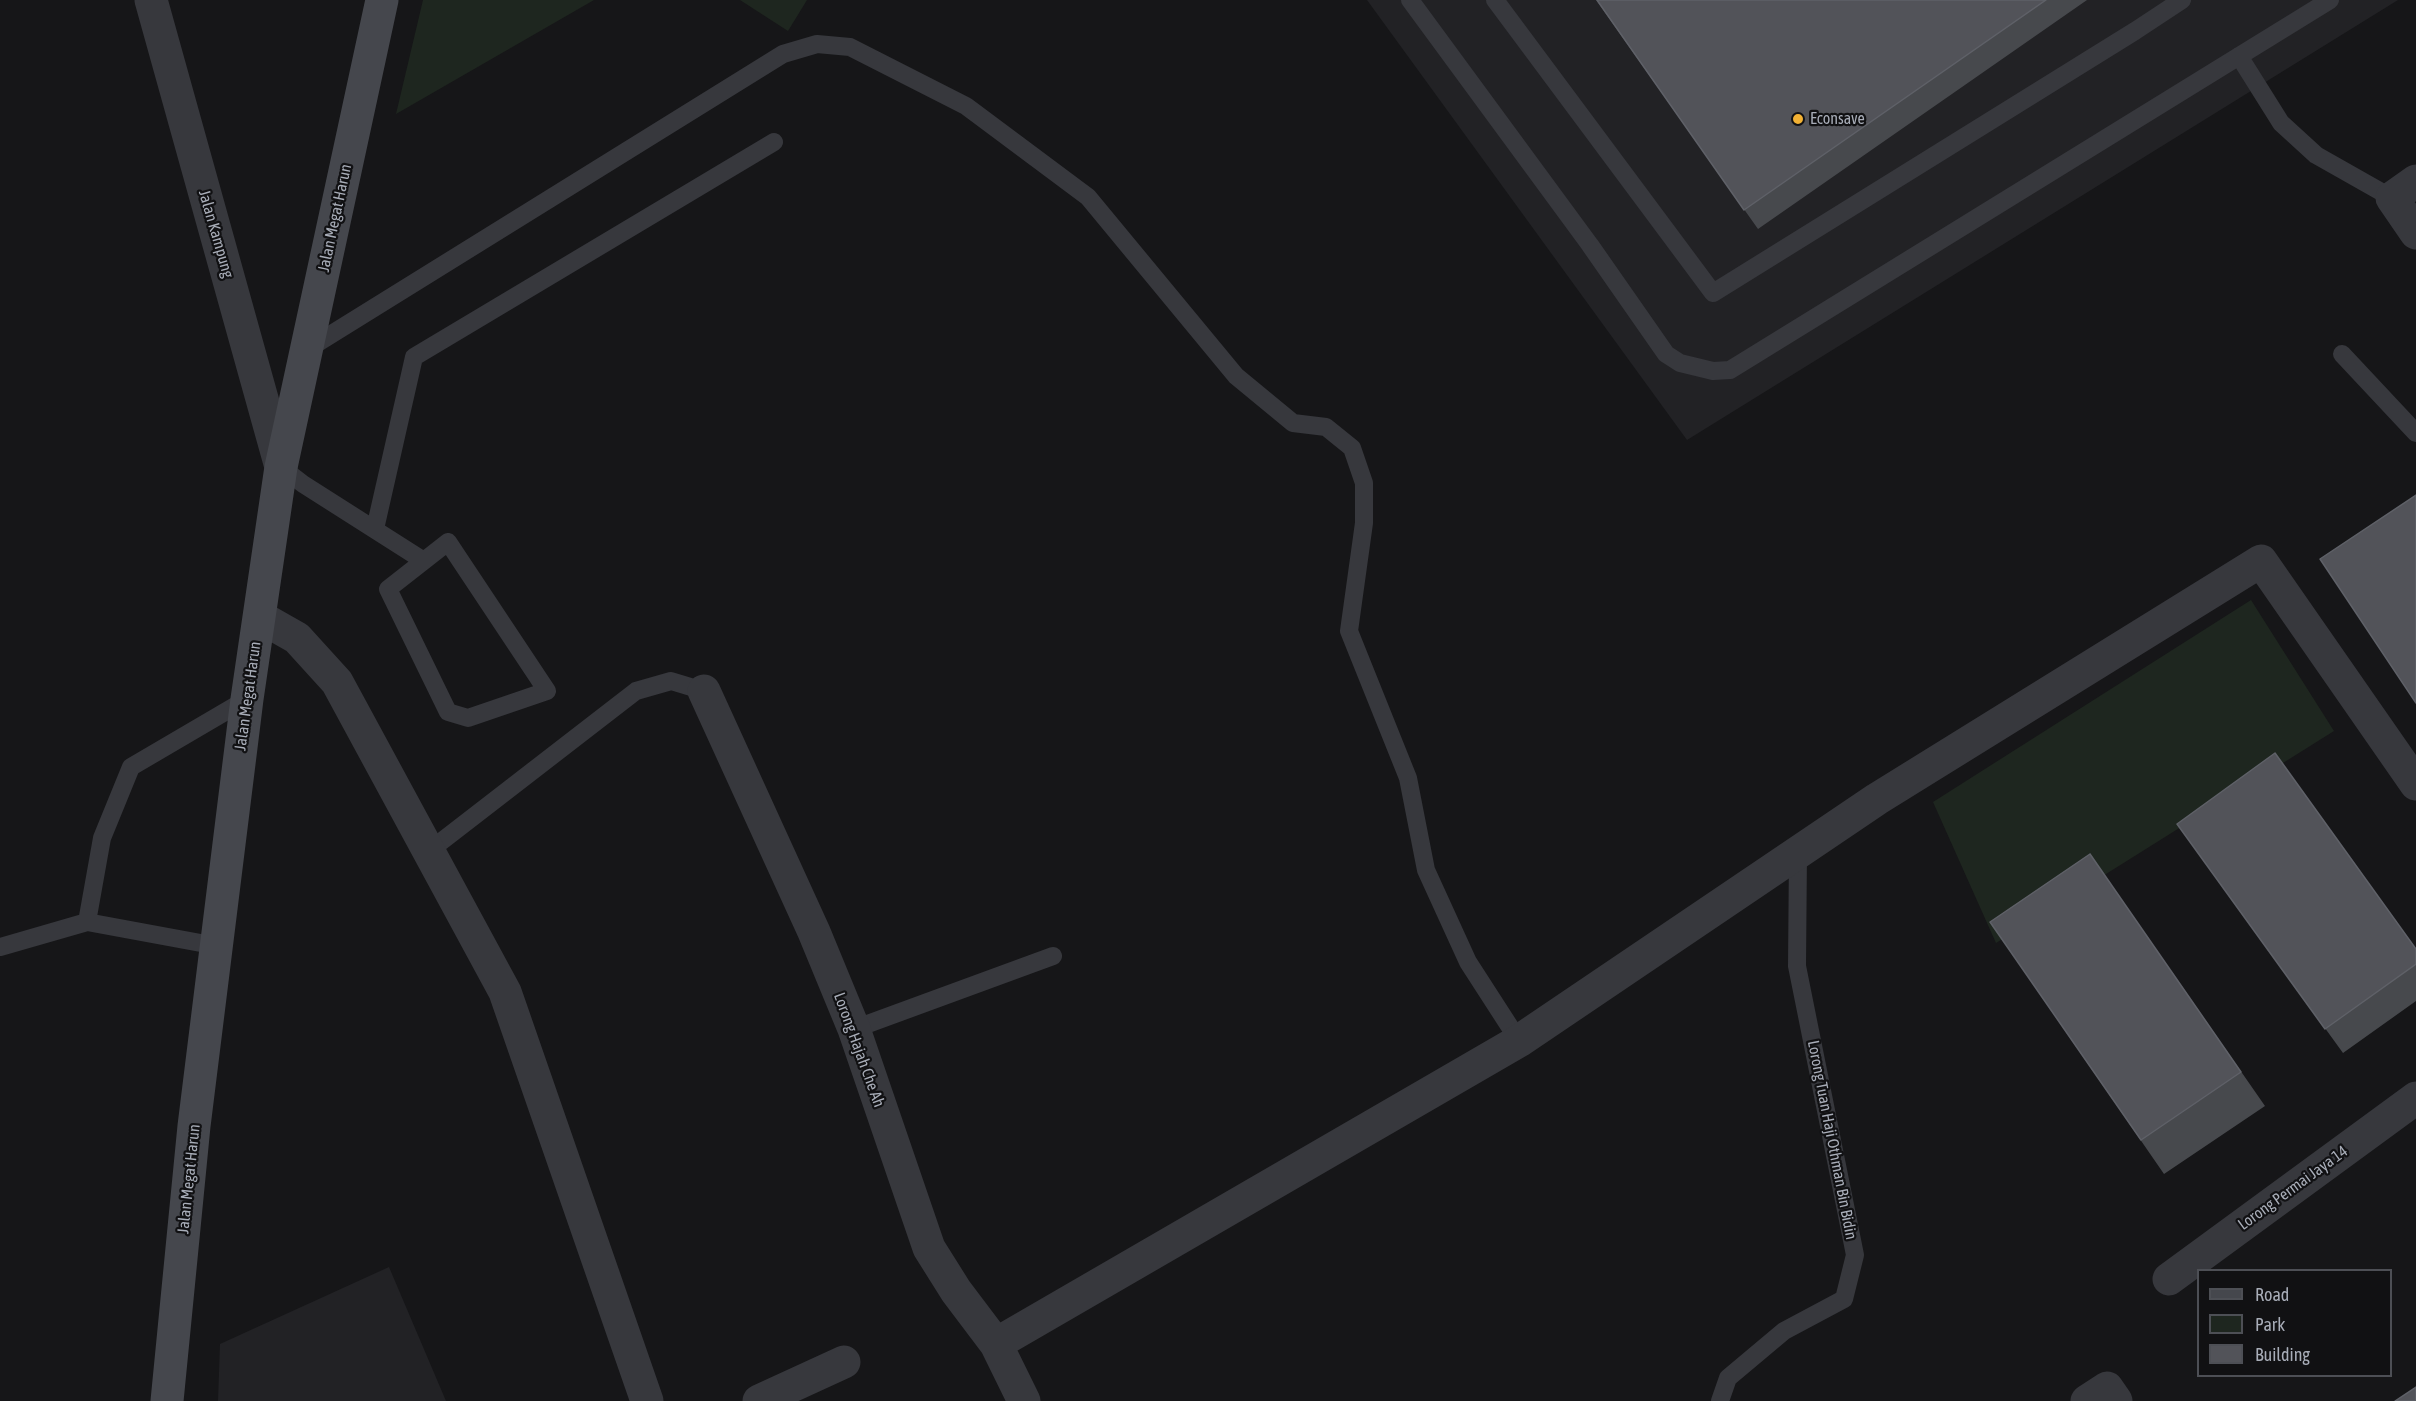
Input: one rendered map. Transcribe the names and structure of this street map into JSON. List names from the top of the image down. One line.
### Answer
{"streets":{"street":["Jalan Megat Harun","Jalan Kampung","Lorong Hajah Che Ah","Lorong Permai Jaya 14"],"lane":["Lorong Tuan Haji Othman Bin Bidin"]},"crossings":[["Jalan Megat Harun","Jalan Kampung"]],"places":["Econsave"],"legend":["Road","Park","Building"]}
